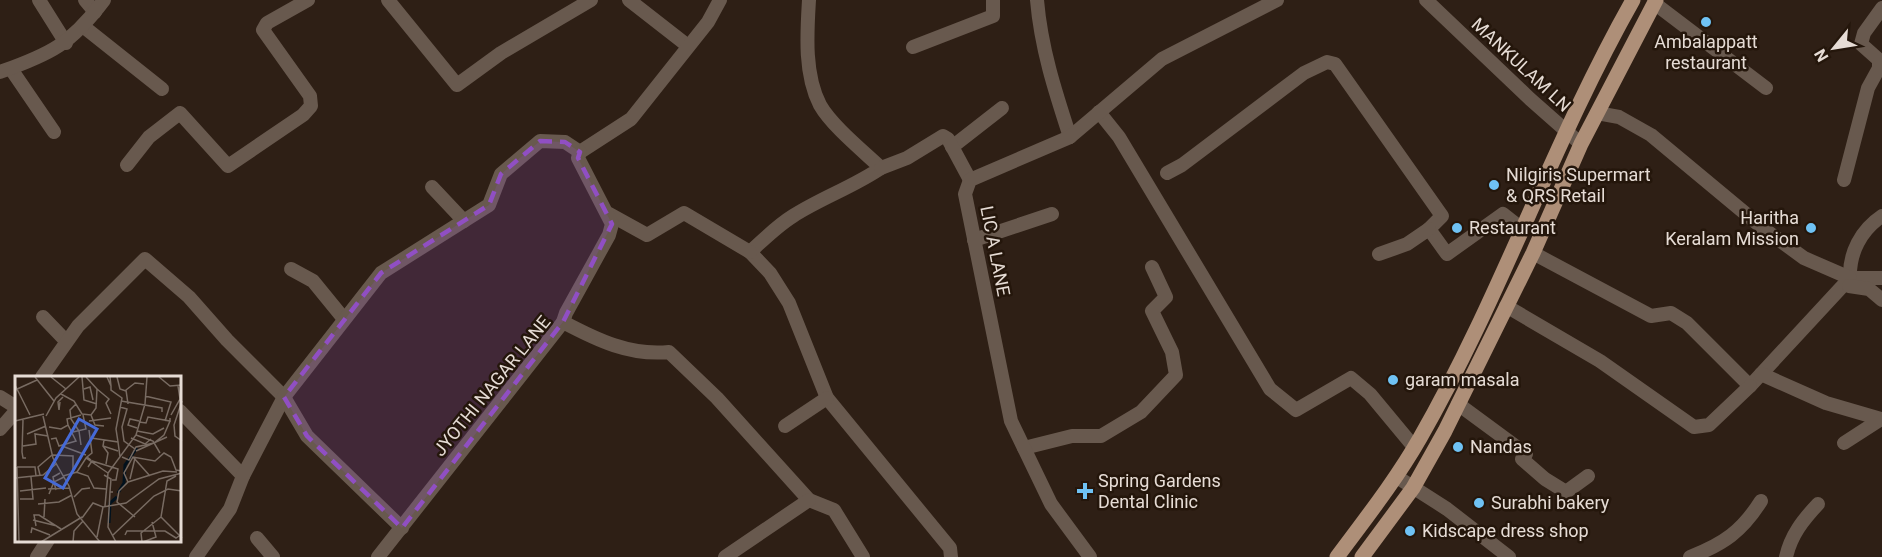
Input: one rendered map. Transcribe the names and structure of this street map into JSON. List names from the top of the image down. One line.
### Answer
{"streets":{"street":["MANKULAM LN","LIC A LANE","JYOTHI NAGAR LANE"]},"places":{"other":["Ambalappatt restaurant","Nilgiris Supermart & QRS Retail","Restaurant","Haritha Keralam Mission","garam masala","Nandas","Surabhi bakery","Kidscape dress shop"],"health":["Spring Gardens Dental Clinic"]},"north":"bottom left"}
